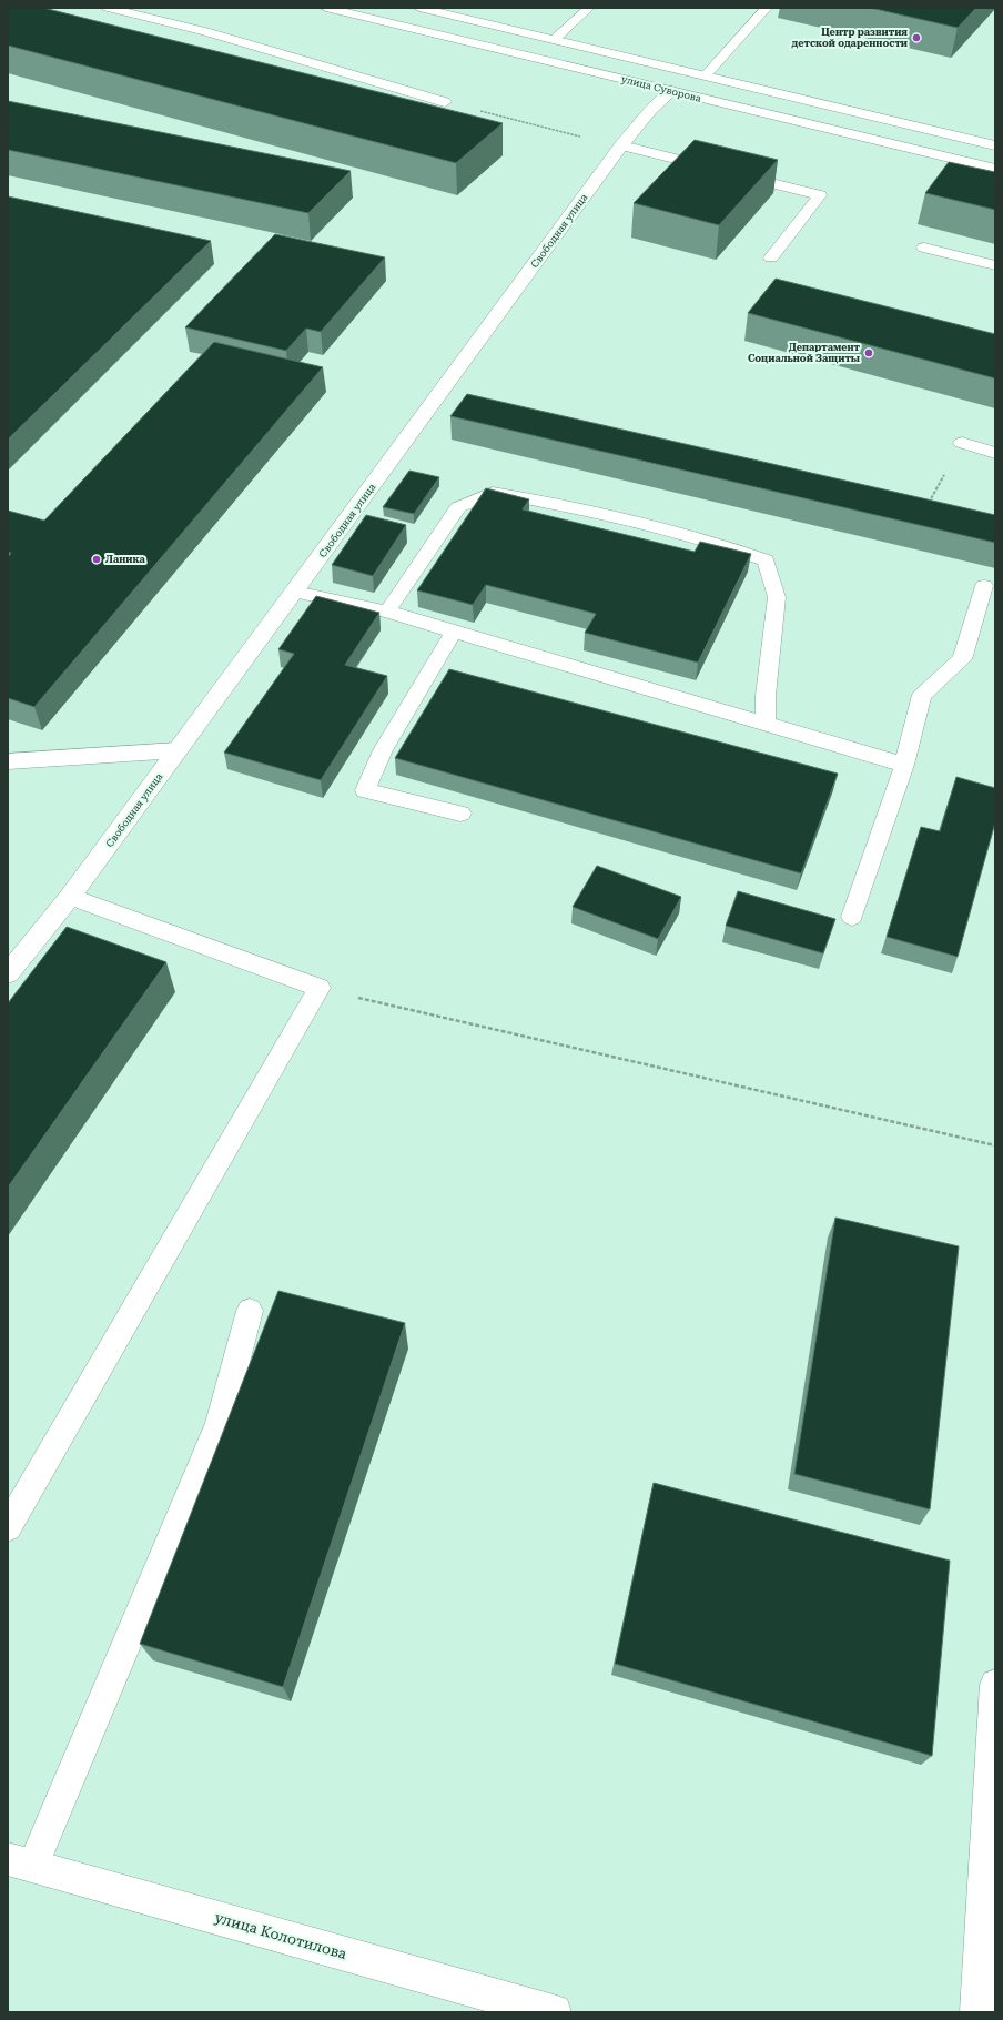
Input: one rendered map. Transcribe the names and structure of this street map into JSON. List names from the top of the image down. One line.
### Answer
{"streets":{"street":["улица Суворова","Свободная улица","улица Колотилова"]},"crossings":[["улица Суворова","Свободная улица"]],"places":["Центр развития детской одаренности","Департамент Социальной Защиты","Ланика"]}
